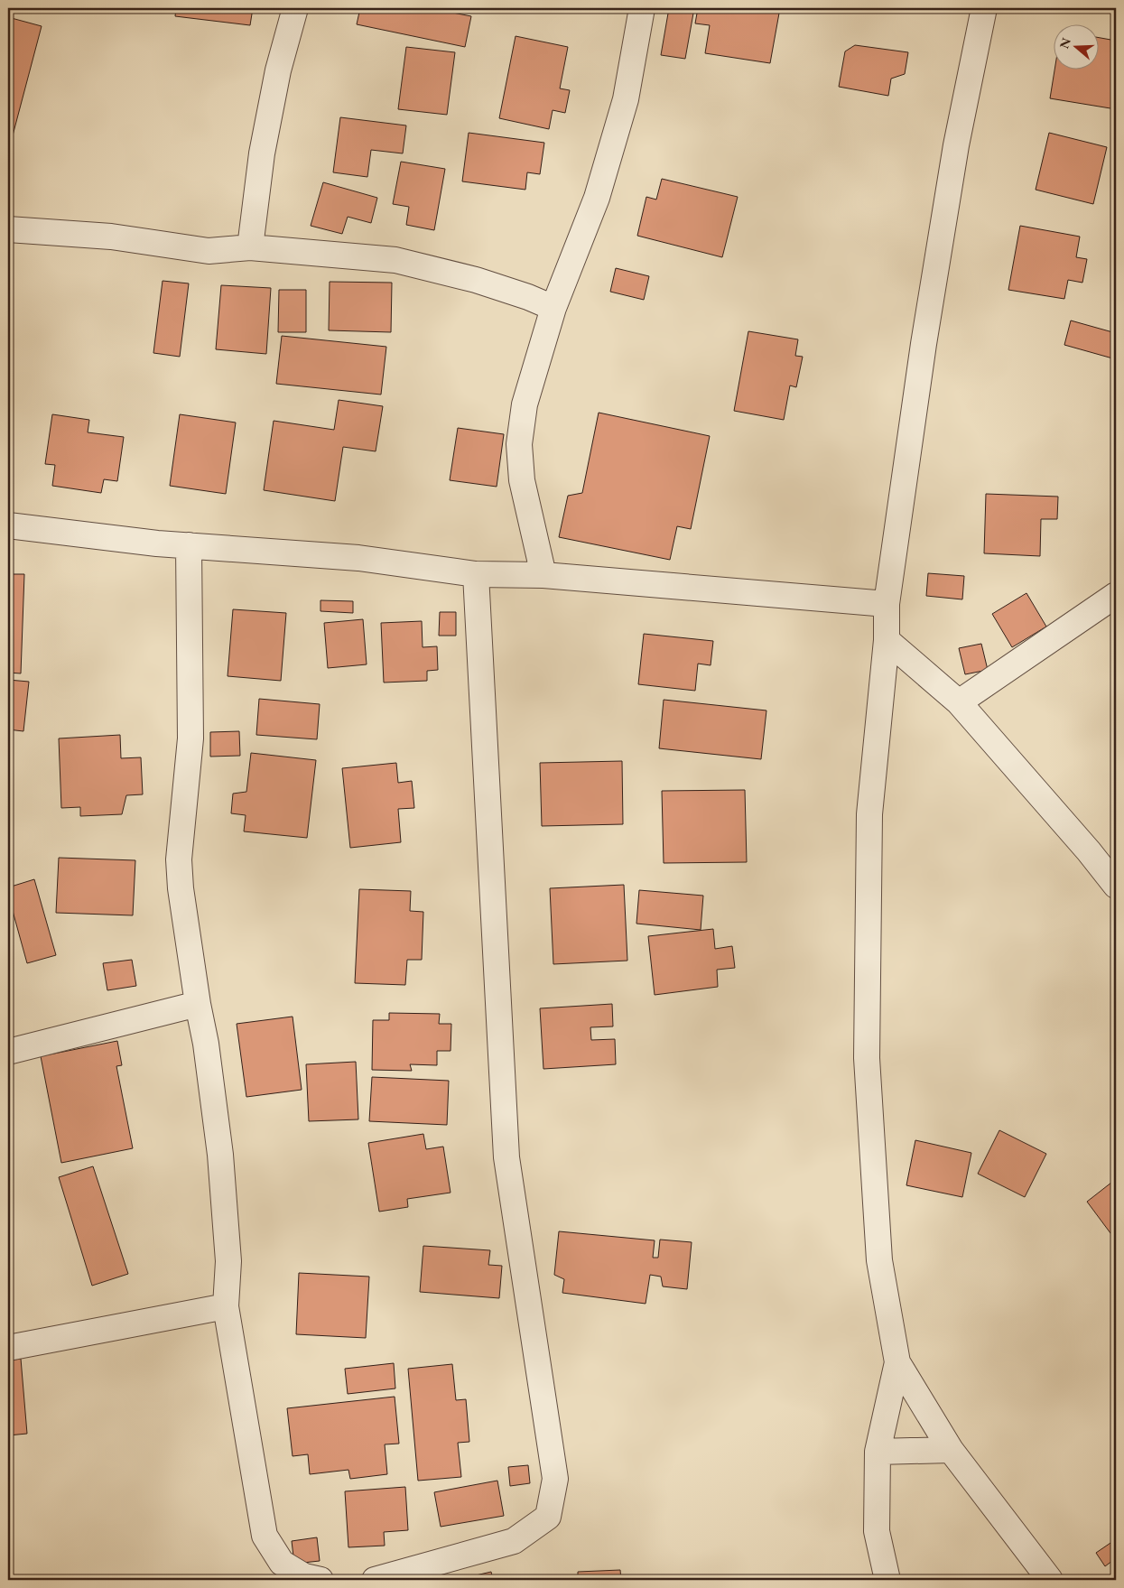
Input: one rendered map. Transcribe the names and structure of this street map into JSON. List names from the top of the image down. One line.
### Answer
{"north":"left"}
